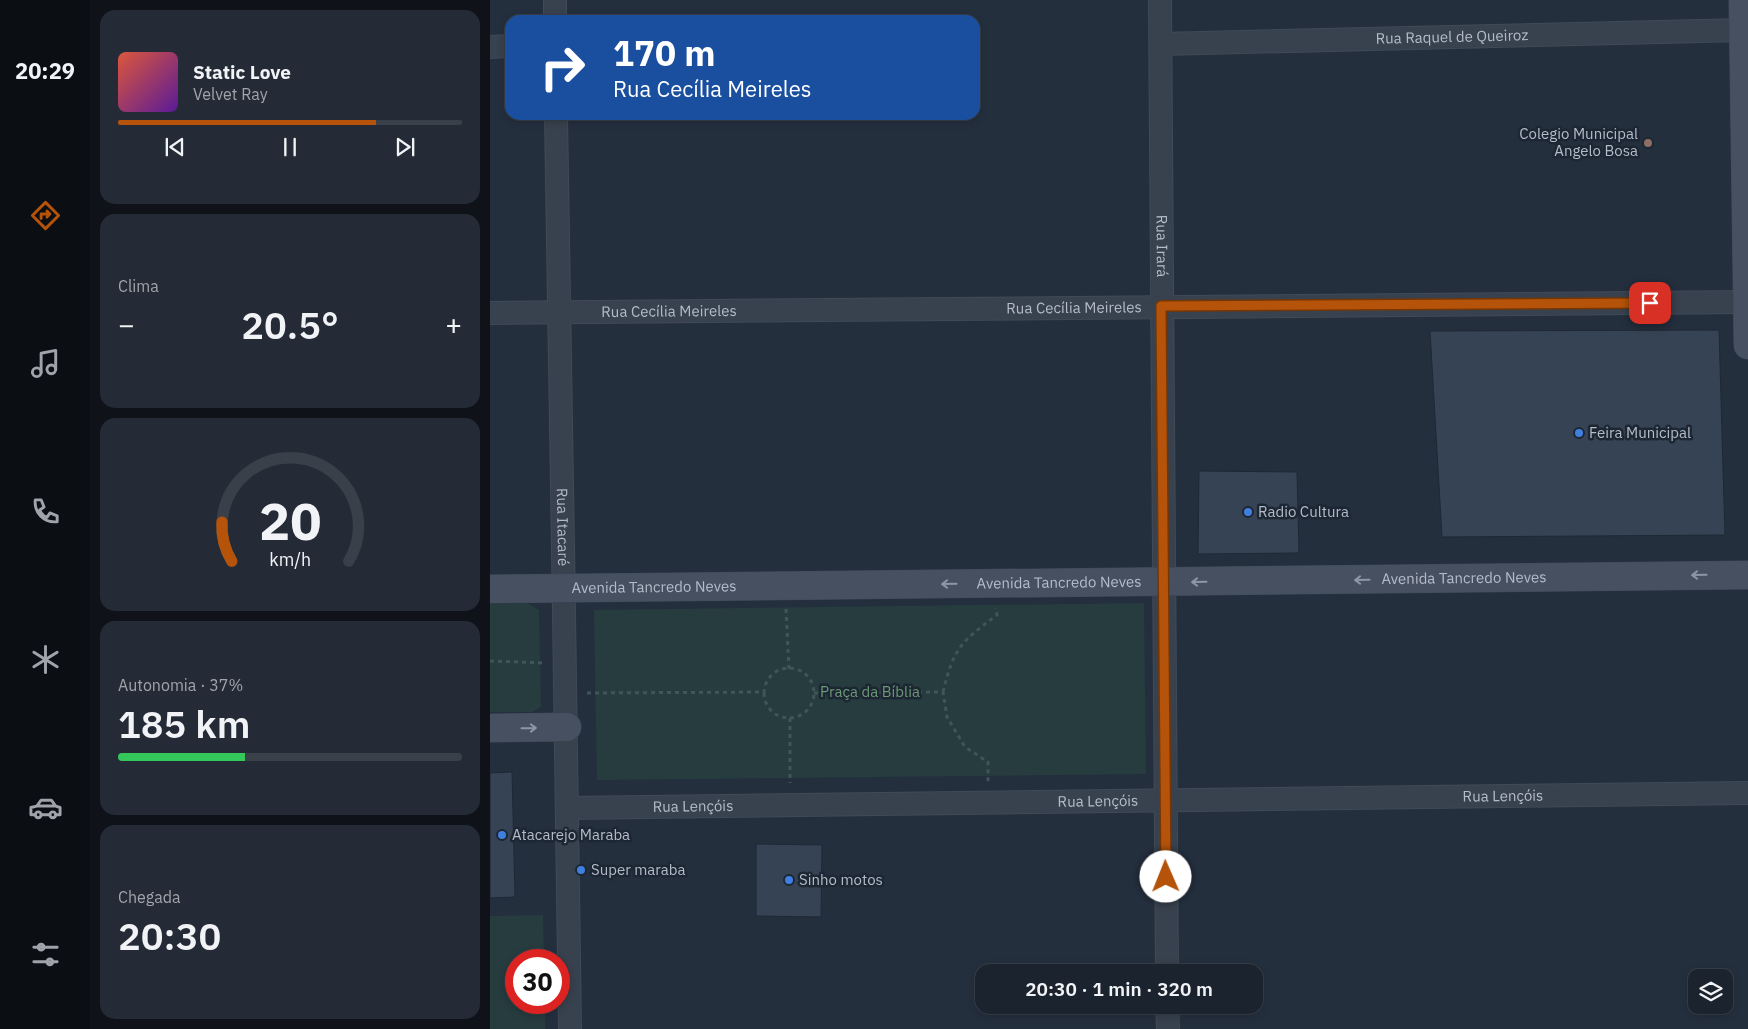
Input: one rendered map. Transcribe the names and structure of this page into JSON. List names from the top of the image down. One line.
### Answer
{"streets":{"street":["Rua Raquel de Queiroz","Rua Irará","Rua Cecília Meireles","Rua Itacaré","Avenida Tancredo Neves","Rua Lençóis"]},"crossings":[["Rua Raquel de Queiroz","Rua Irará"],["Rua Irará","Rua Cecília Meireles"],["Rua Irará","Avenida Tancredo Neves"],["Rua Irará","Rua Lençóis"],["Rua Cecília Meireles","Rua Itacaré"],["Rua Itacaré","Avenida Tancredo Neves"],["Rua Itacaré","Rua Lençóis"]],"one_way":["Avenida Tancredo Neves"],"parks":["Praça da Bíblia"],"places":["Colegio Municipal Angelo Bosa","Feira Municipal","Radio Cultura","Atacarejo Maraba","Super maraba","Sinho motos"],"page":{"tabs":"20:29","turn":["170 m","Rua Cecília Meireles"],"song":["Static Love","Velvet Ray"],"tile":["Clima",["Autonomia · 37%","185 km"],["Chegada","20:30"]],"heat":["−","20.5°","+"],"limit":"30","trip":"20:30 · 1 min · 320 m","gauge":["20","km/h"]}}
